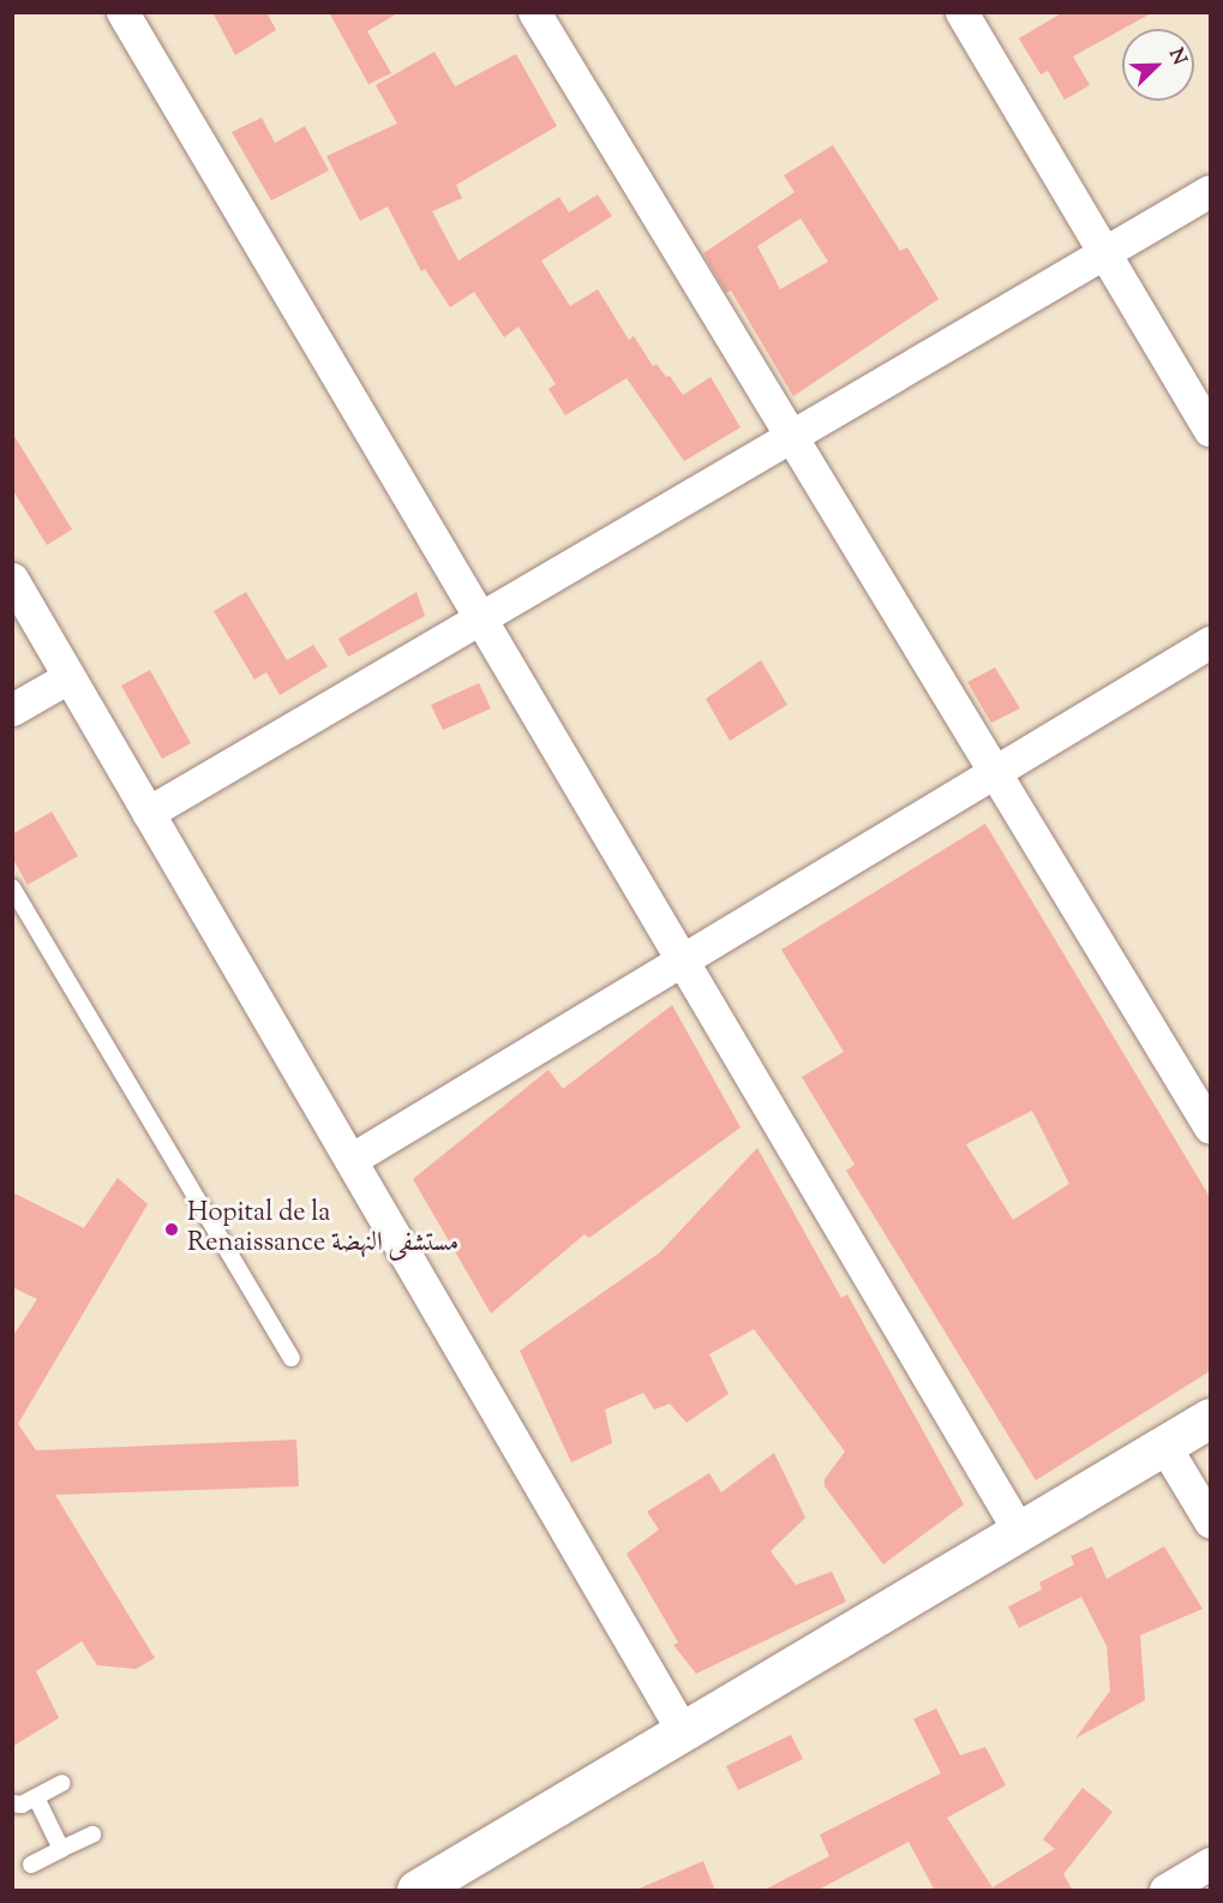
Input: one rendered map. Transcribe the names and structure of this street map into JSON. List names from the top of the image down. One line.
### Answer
{"places":["Hopital de la Renaissance مستشفى النهضة"],"north":"top right"}
